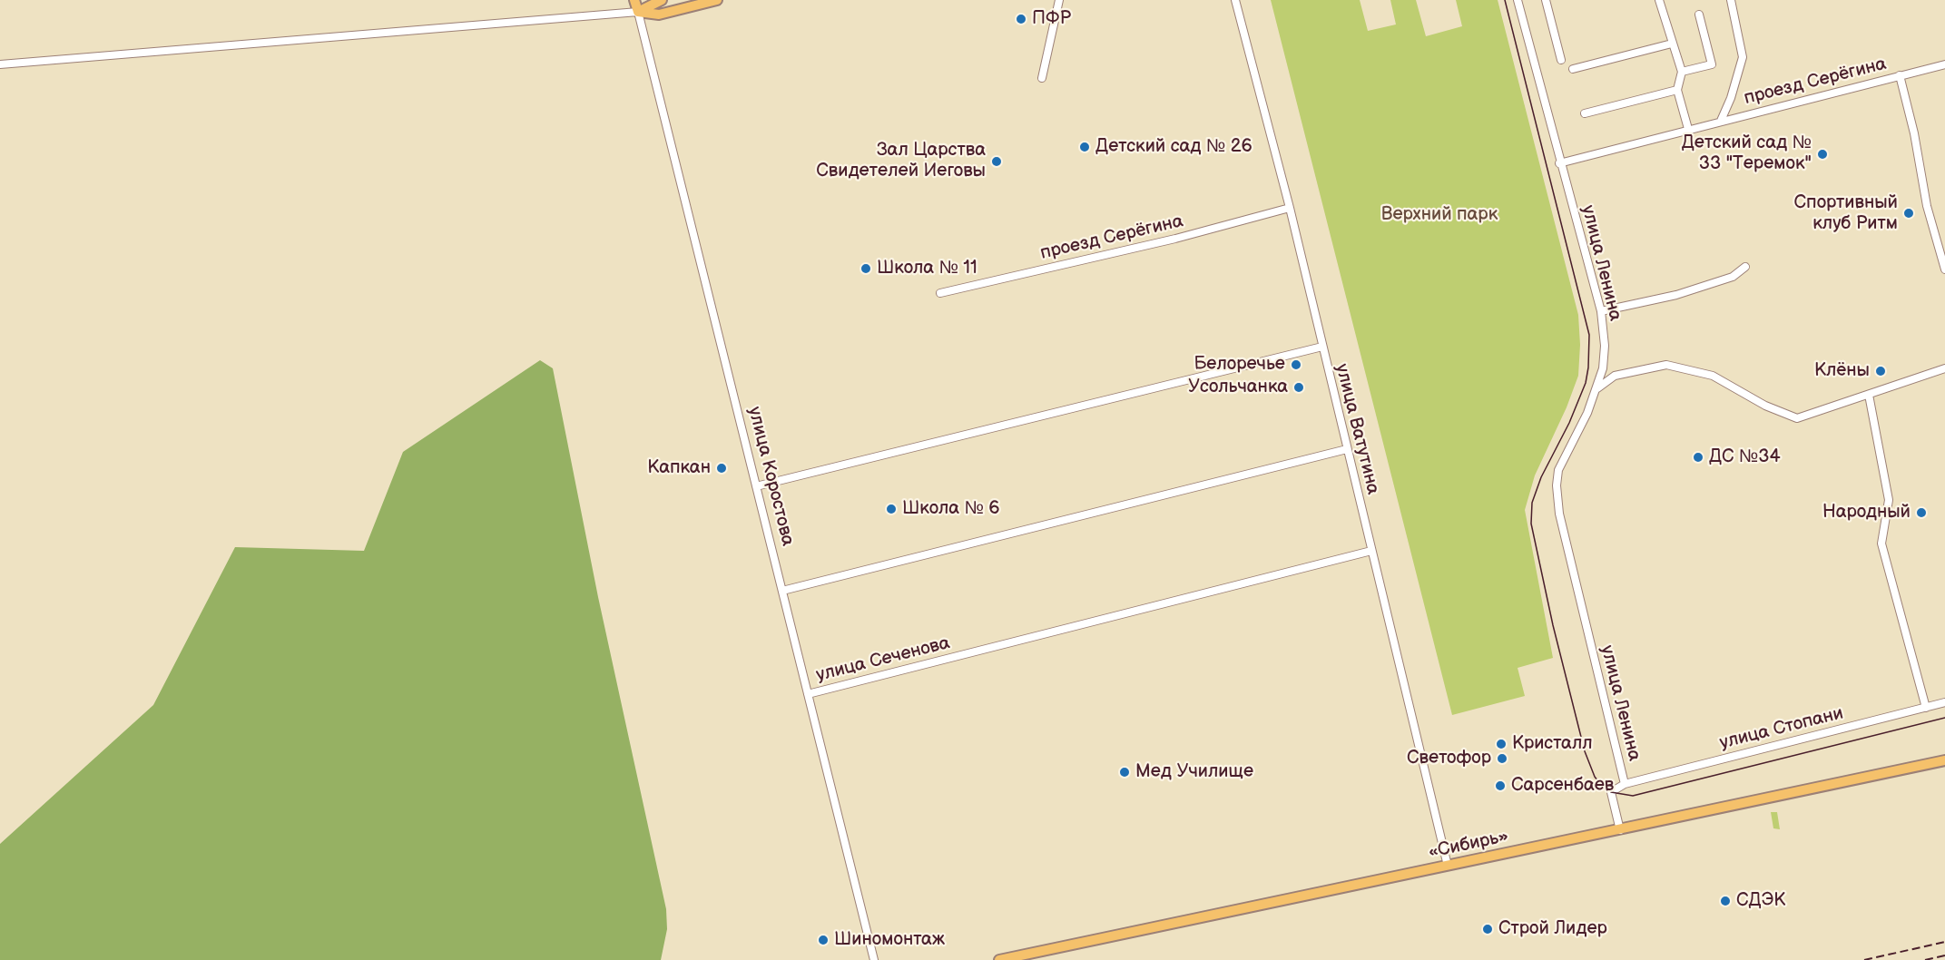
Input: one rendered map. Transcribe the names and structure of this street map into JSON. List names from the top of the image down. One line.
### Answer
{"streets":{"main road":["улица Коростова","«Сибирь»"],"street":["проезд Серёгина","улица Ленина","улица Ватутина","улица Сеченова","улица Стопани"]},"crossings":[["проезд Серёгина","улица Ленина"],["проезд Серёгина","улица Ватутина"],["улица Ленина","улица Стопани"],["улица Ватутина","улица Сеченова"],["улица Ватутина","«Сибирь»"],["улица Коростова","улица Сеченова"]],"parks":["Верхний парк"],"places":["ПФР","Детский сад № 26","Детский сад № 33 \"Теремок\"","Зал Царства Свидетелей Иеговы","Спортивный клуб Ритм","Школа № 11","Белоречье","Клёны","Усольчанка","ДС №34","Капкан","Школа № 6","Народный","Кристалл","Светофор","Мед Училище","Сарсенбаев","СДЭК","Строй Лидер","Шиномонтаж"]}
